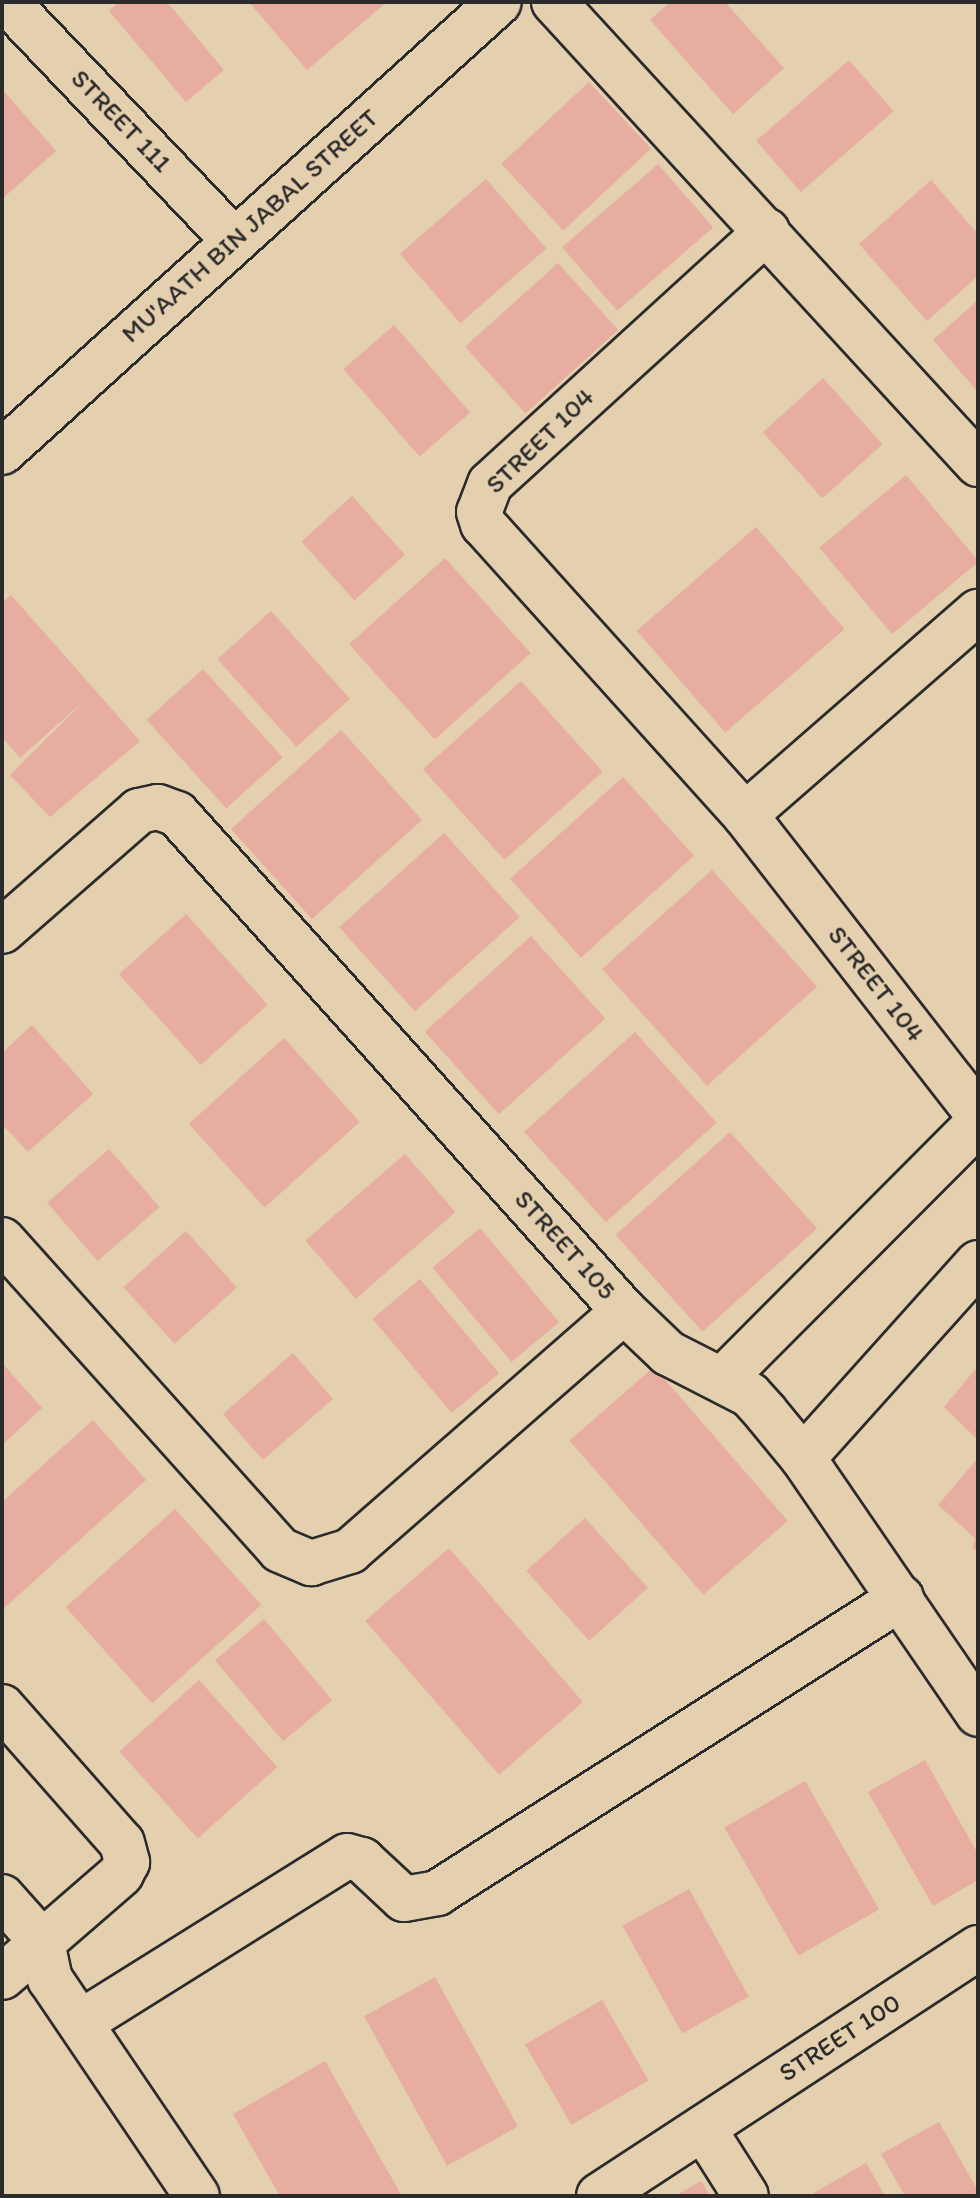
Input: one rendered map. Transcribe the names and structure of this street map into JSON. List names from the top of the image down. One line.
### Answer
{"streets":{"street":["STREET 111","MU'AATH BIN JABAL STREET","STREET 104","STREET 105","STREET 100"]},"crossings":[["STREET 111","MU'AATH BIN JABAL STREET"]]}
